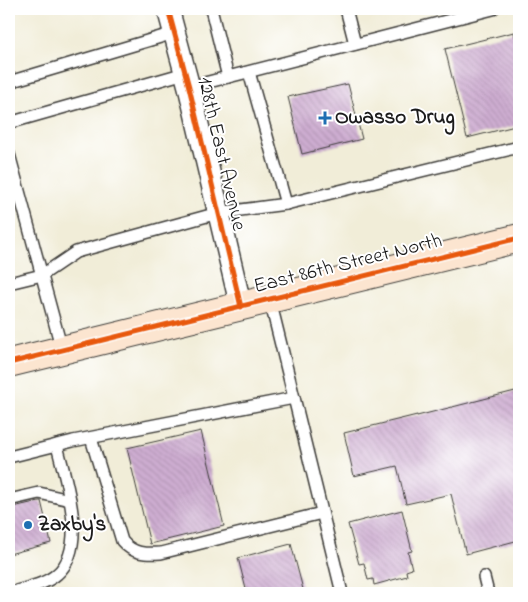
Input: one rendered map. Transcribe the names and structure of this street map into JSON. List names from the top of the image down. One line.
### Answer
{"streets":{"main road":["East 86th Street North"],"street":["128th East Avenue"]},"crossings":[["128th East Avenue","East 86th Street North"]],"places":{"health":["Owasso Drug"],"other":["Zaxby's"]}}
